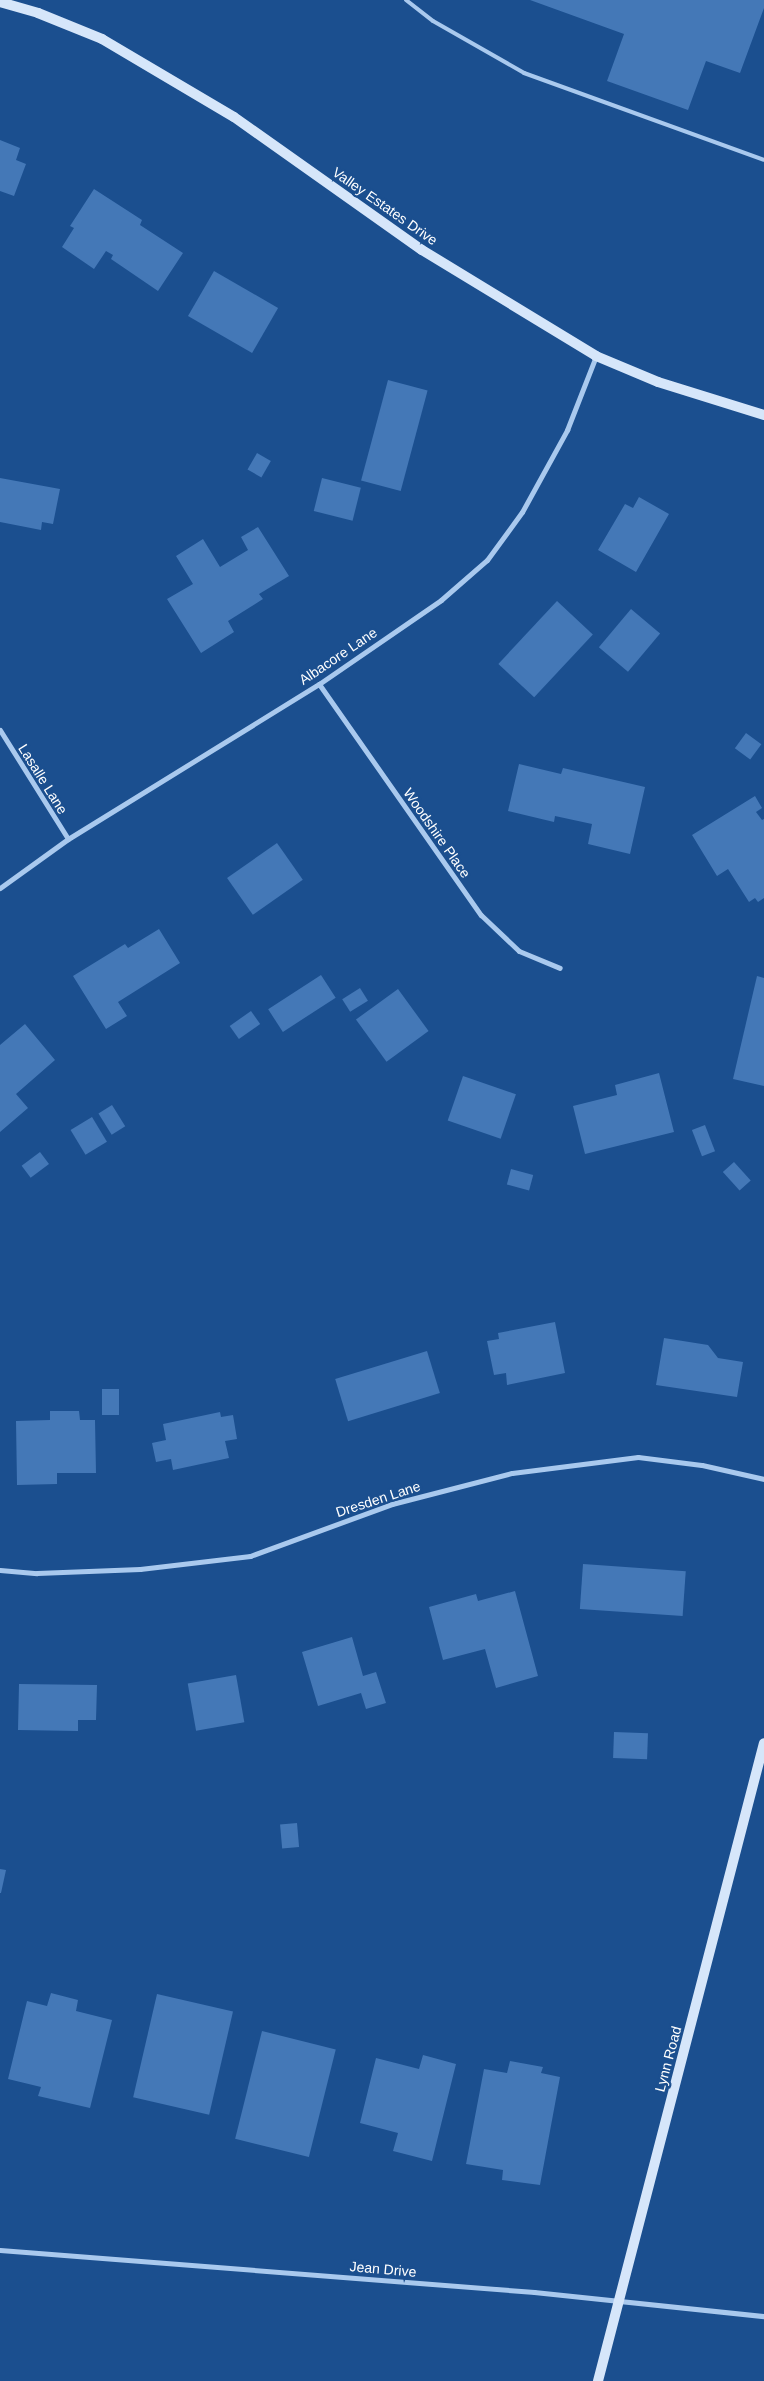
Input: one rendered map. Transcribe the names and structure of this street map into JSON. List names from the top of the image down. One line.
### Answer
{"streets":{"street":["Valley Estates Drive","Albacore Lane","Lasalle Lane","Woodshire Place","Dresden Lane","Lynn Road","Jean Drive"]},"crossings":[["Valley Estates Drive","Albacore Lane"],["Albacore Lane","Lasalle Lane"],["Albacore Lane","Woodshire Place"],["Lynn Road","Jean Drive"]]}
